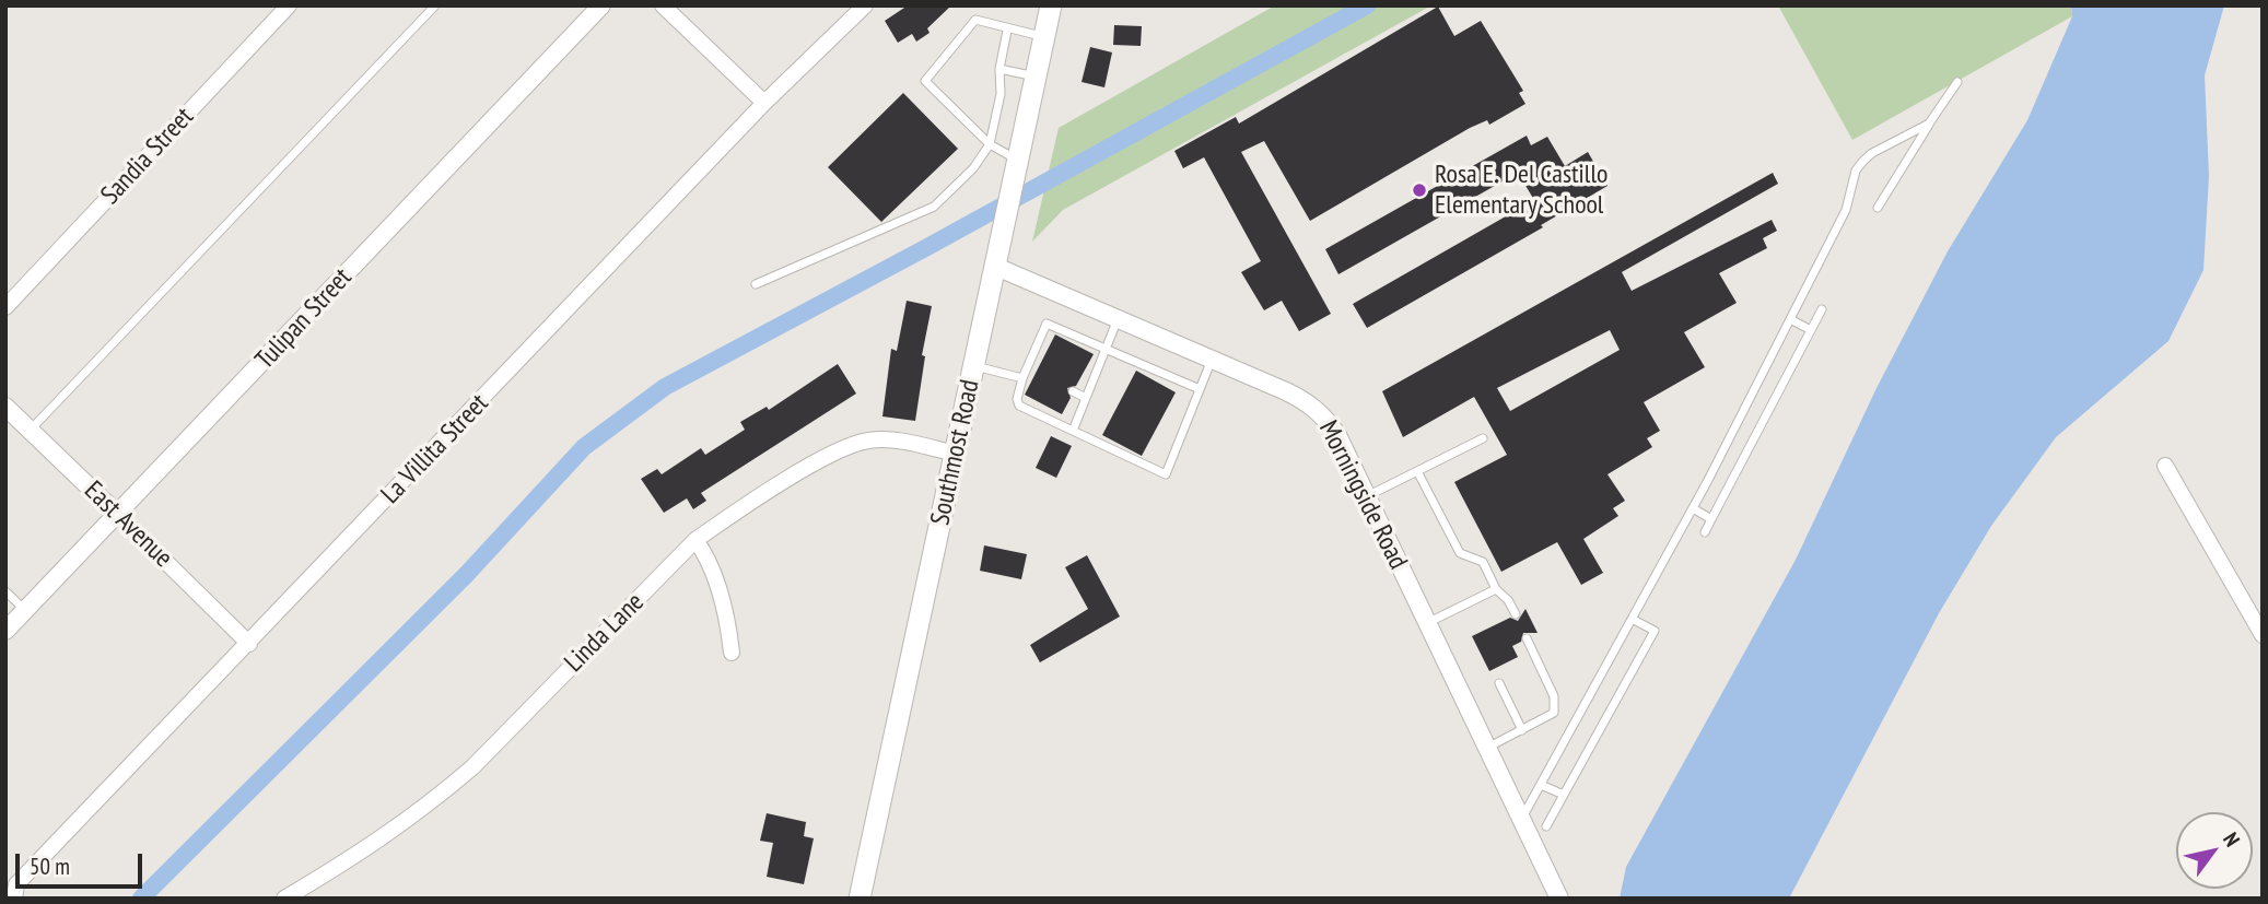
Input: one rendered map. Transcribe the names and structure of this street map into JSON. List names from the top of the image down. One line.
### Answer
{"streets":{"main road":["Southmost Road"],"street":["Sandia Street","Tulipan Street","La Villita Street","Morningside Road","East Avenue","Linda Lane"]},"crossings":[["Tulipan Street","East Avenue"],["La Villita Street","East Avenue"],["Southmost Road","Morningside Road"],["Southmost Road","Linda Lane"]],"places":["Rosa E. Del Castillo Elementary School"],"scale_bar":"50 m","north":"top right"}
